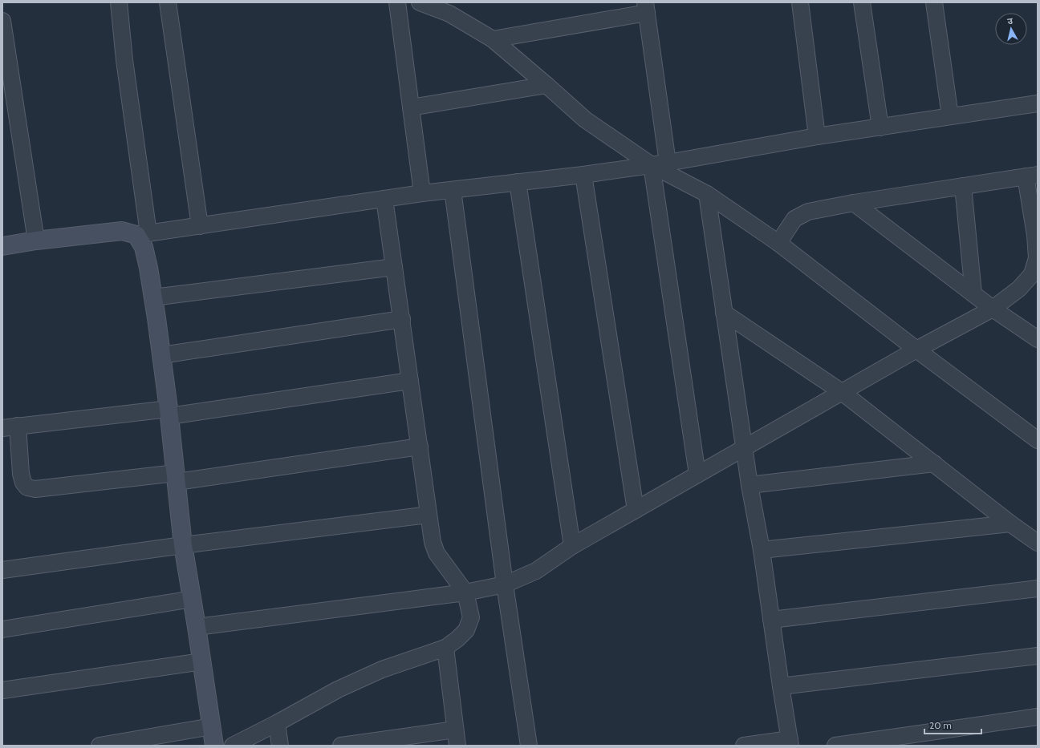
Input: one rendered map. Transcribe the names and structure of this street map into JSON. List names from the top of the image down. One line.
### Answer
{"scale_bar":"20 m","north":"top"}
